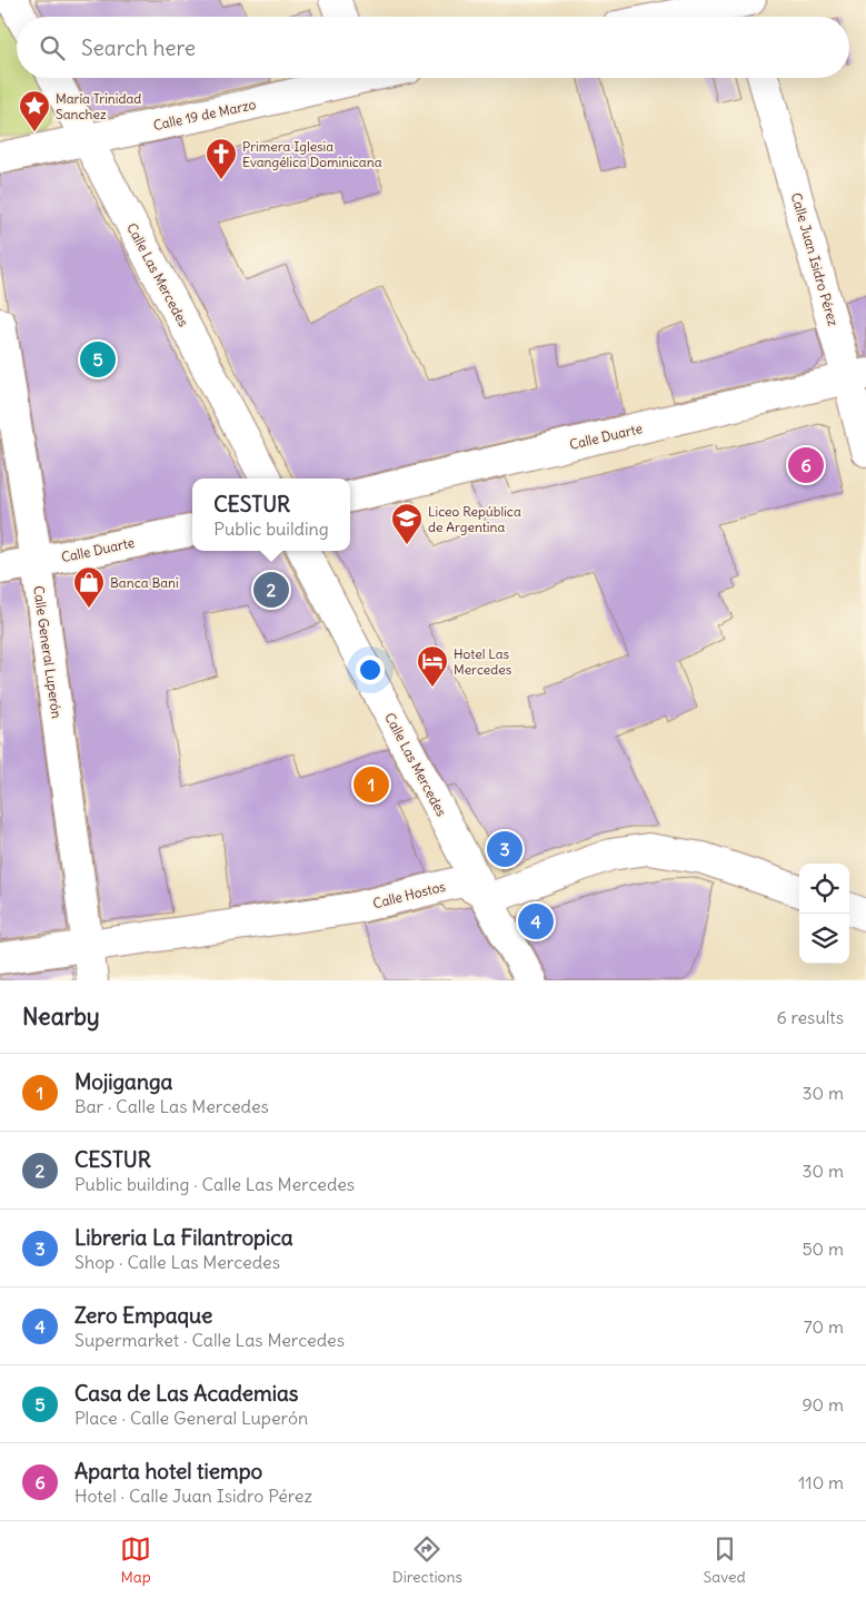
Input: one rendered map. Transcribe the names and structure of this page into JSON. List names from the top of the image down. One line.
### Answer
{"streets":{"street":["Calle 19 de Marzo","Calle Juan Isidro Pérez","Calle Las Mercedes","Calle Duarte","Calle General Luperón","Calle Hostos"]},"crossings":[["Calle 19 de Marzo","Calle Las Mercedes"],["Calle Juan Isidro Pérez","Calle Duarte"],["Calle Las Mercedes","Calle Hostos"],["Calle Duarte","Calle General Luperón"],["Calle General Luperón","Calle Hostos"]],"places":{"place":["María Trinidad Sanchez"],"church":["Primera Iglesia Evangélica Dominicana"],"school or university":["Liceo República de Argentina"],"shop":["Banca Bani"],"hotel":["Hotel Las Mercedes"]},"page":{"search":"Search here","pins":["5","6","2","1","3","4"],"popup":["CESTUR","Public building"],"heading":["Nearby","6 results"],"list":[{"mark":"1","name":"Mojiganga","note":"Bar · Calle Las Mercedes","value":"30 m"},{"mark":"2","name":"CESTUR","note":"Public building · Calle Las Mercedes","value":"30 m"},{"mark":"3","name":"Libreria La Filantropica","note":"Shop · Calle Las Mercedes","value":"50 m"},{"mark":"4","name":"Zero Empaque","note":"Supermarket · Calle Las Mercedes","value":"70 m"},{"mark":"5","name":"Casa de Las Academias","note":"Place · Calle General Luperón","value":"90 m"},{"mark":"6","name":"Aparta hotel tiempo","note":"Hotel · Calle Juan Isidro Pérez","value":"110 m"}],"nav":["Map","Directions","Saved"]}}
